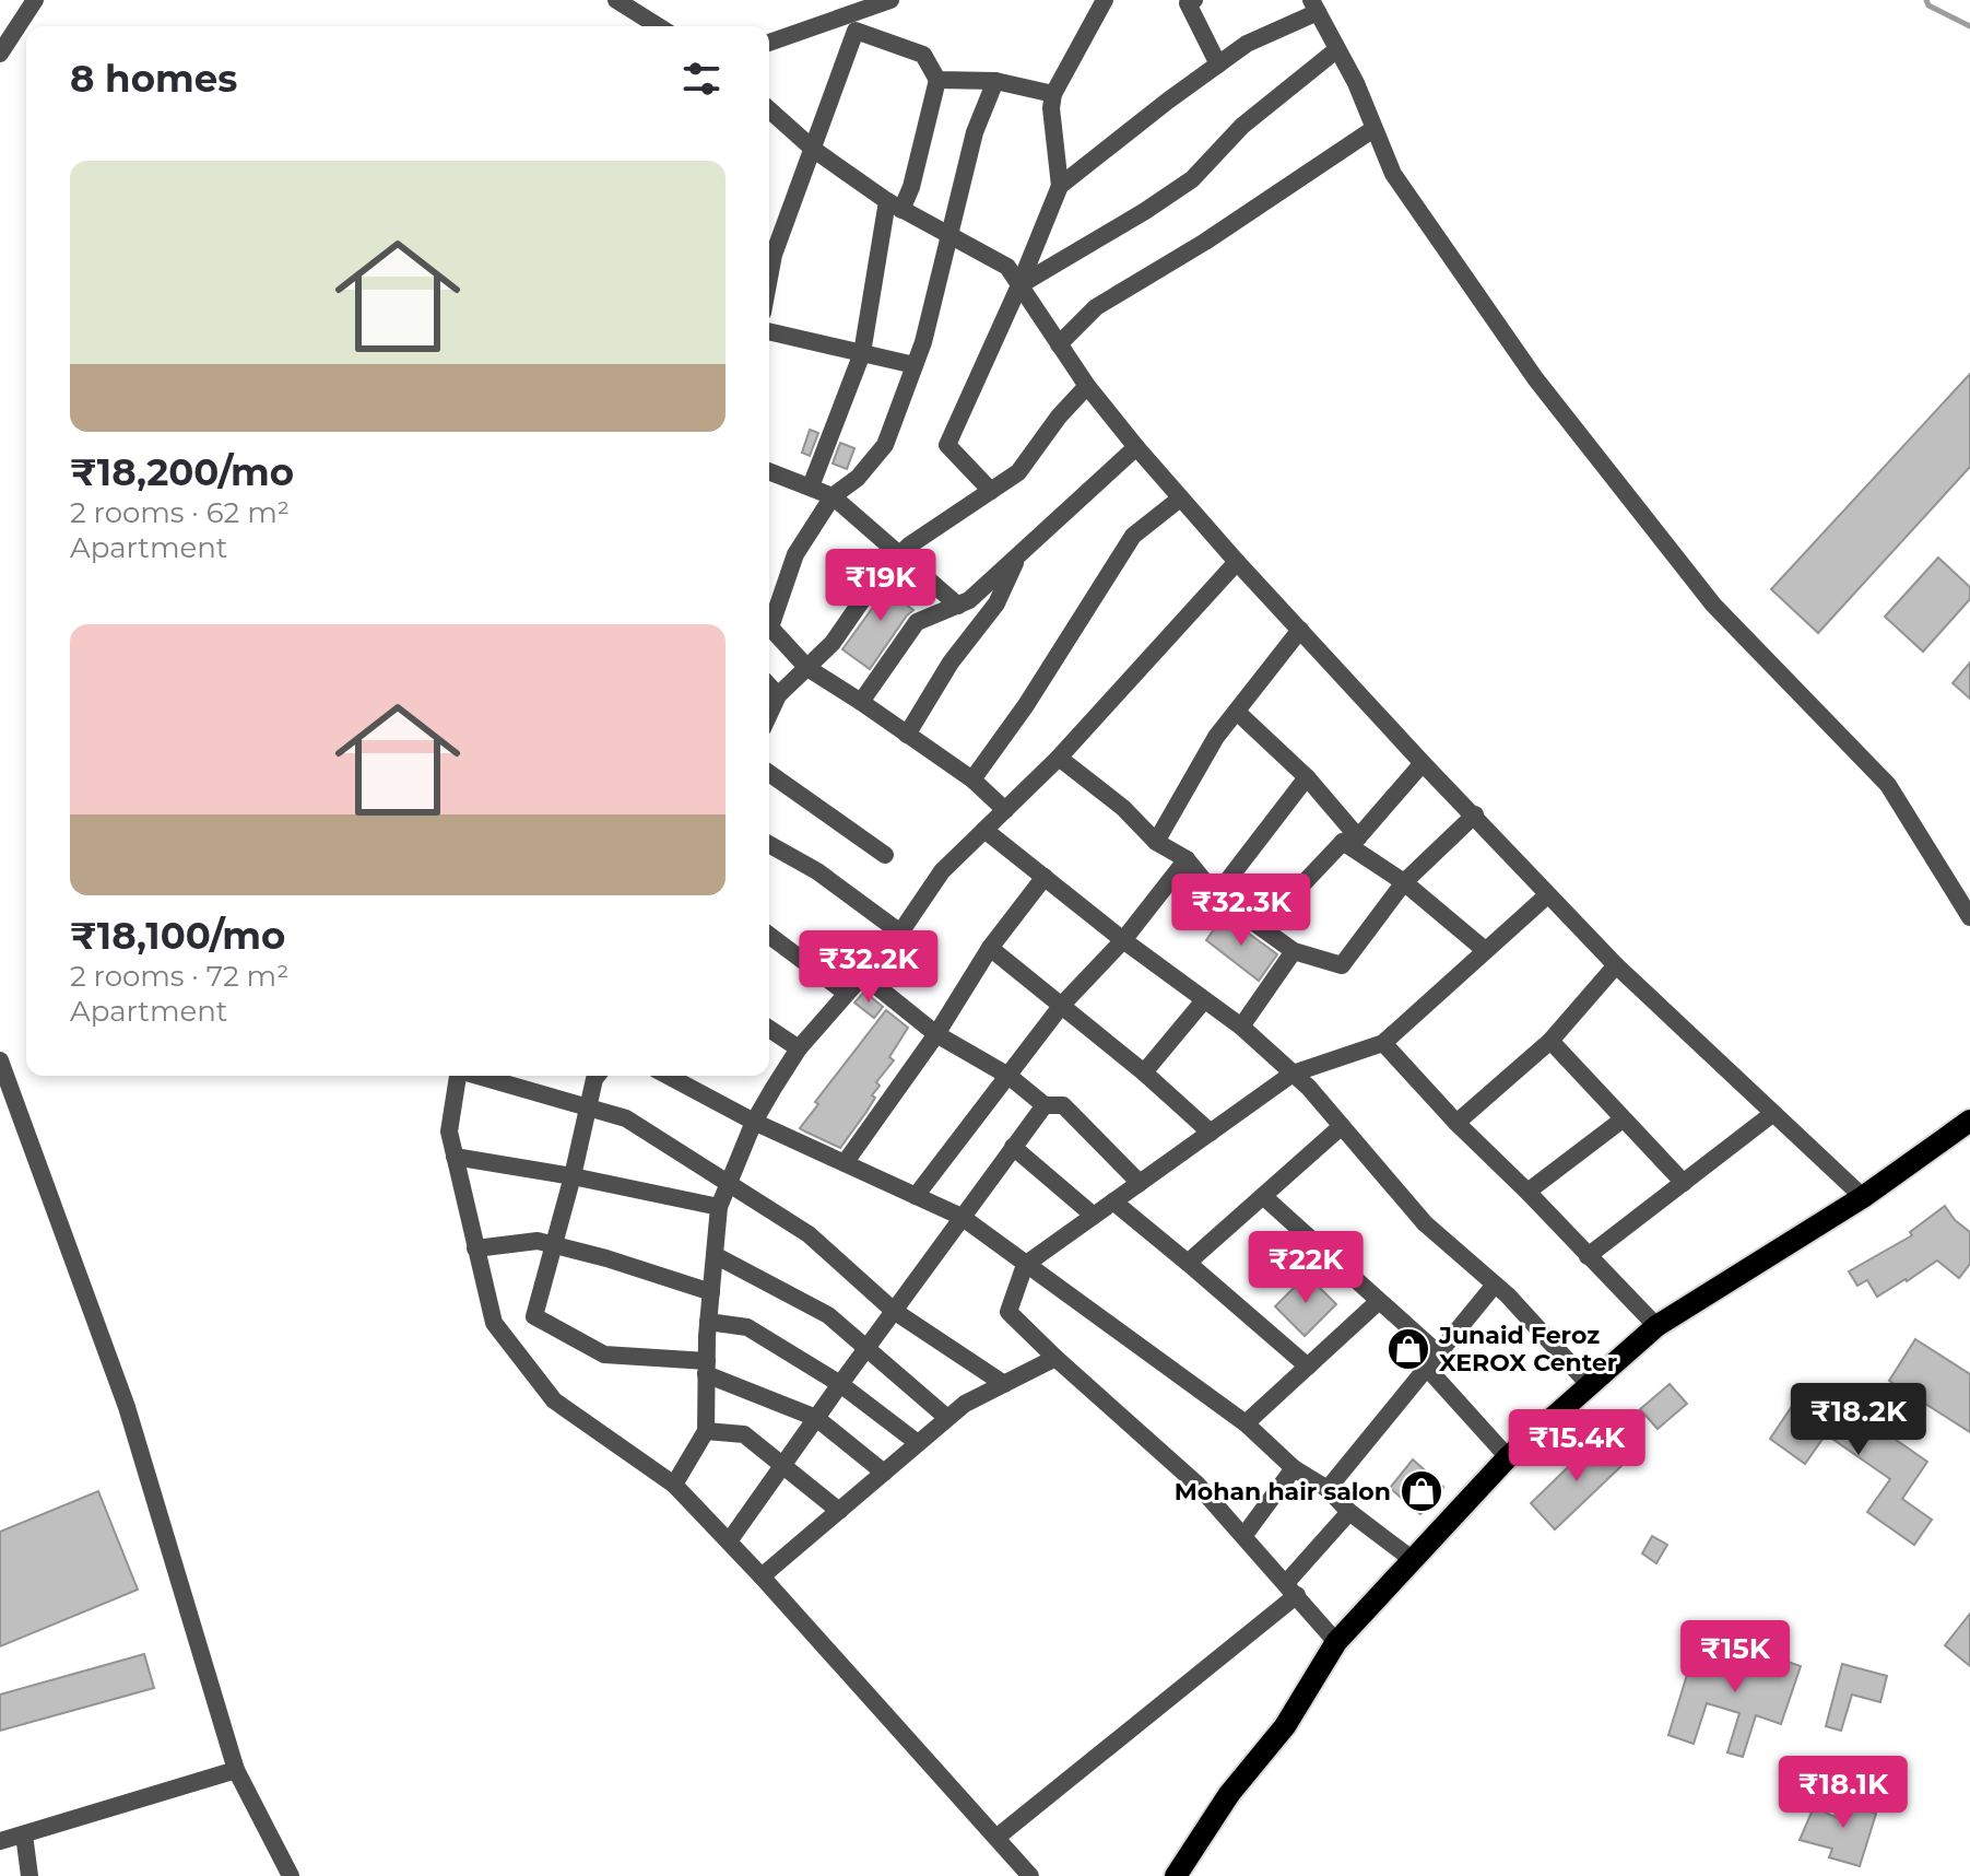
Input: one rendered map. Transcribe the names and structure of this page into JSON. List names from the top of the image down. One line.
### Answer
{"places":{"shop":["Junaid Feroz XEROX Center","Mohan hair salon"]},"page":{"heading":"8 homes","list":[{"name":"₹18,200/mo","note":"2 rooms · 62 m² · Apartment"},{"name":"₹18,100/mo","note":"2 rooms · 72 m² · Apartment"}],"price":["₹19K","₹32.3K","₹32.2K","₹22K","₹18.2K","₹15.4K","₹15K","₹18.1K"]}}
